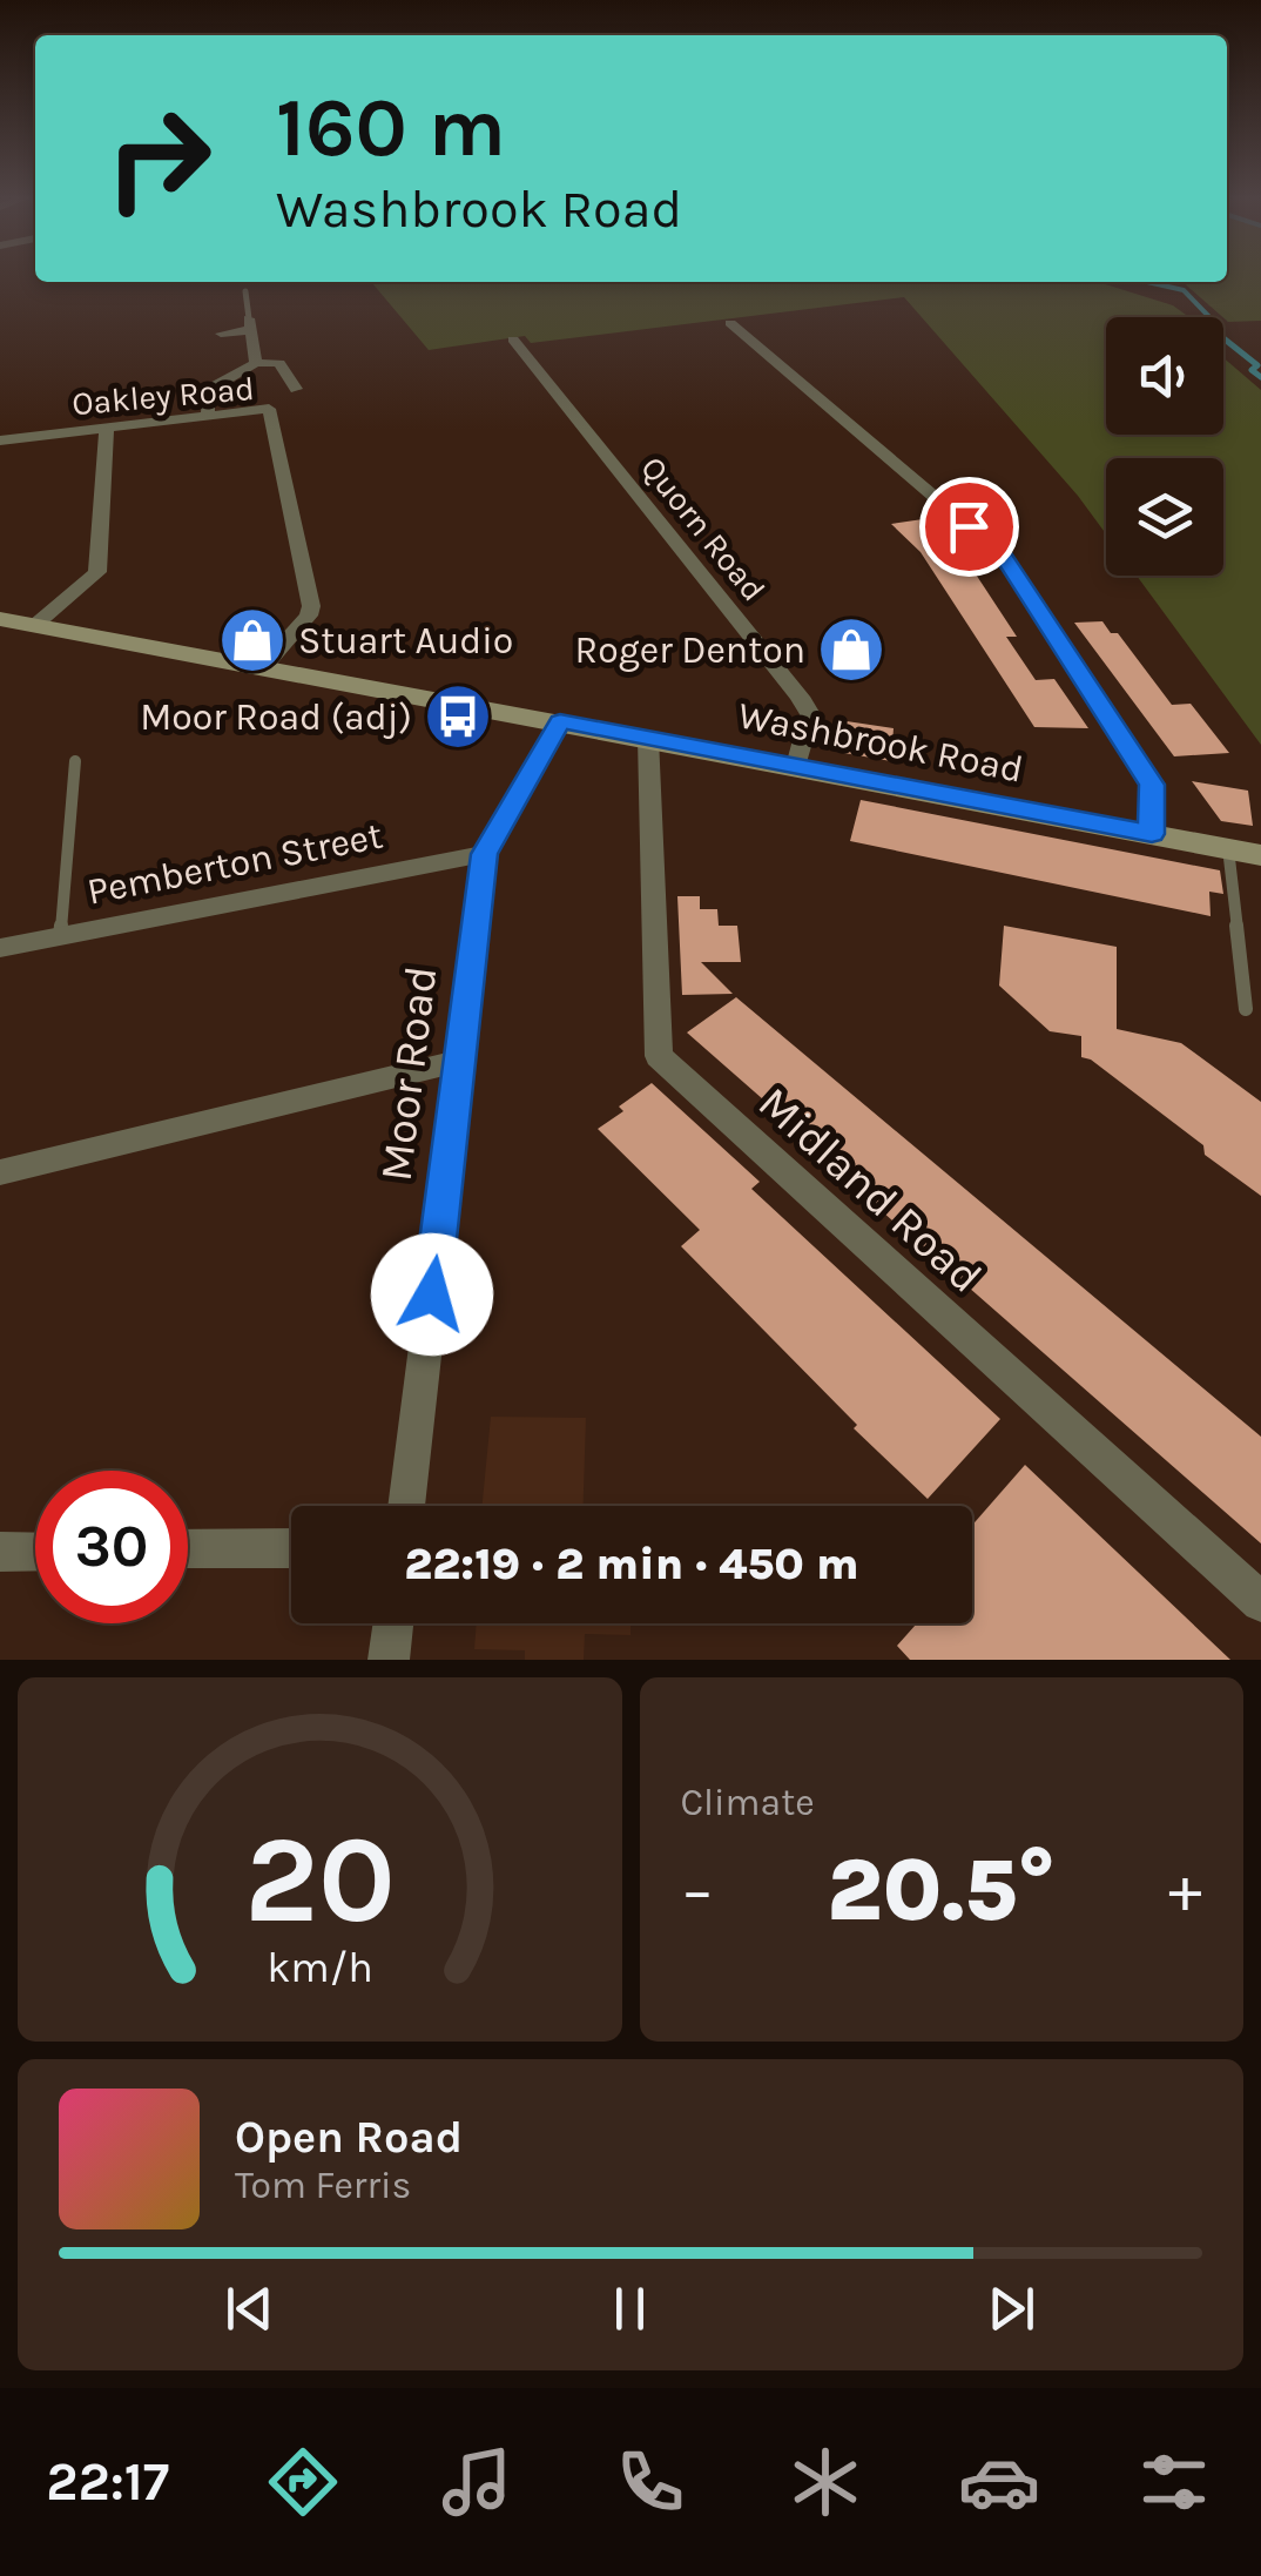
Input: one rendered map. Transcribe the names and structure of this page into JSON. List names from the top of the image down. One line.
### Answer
{"streets":{"main road":["Washbrook Road"],"street":["Oakley Road","Quorn Road","Pemberton Street","Moor Road","Midland Road"]},"crossings":[["Oakley Road","Washbrook Road"],["Quorn Road","Washbrook Road"],["Washbrook Road","Moor Road"],["Washbrook Road","Midland Road"],["Pemberton Street","Moor Road"]],"places":{"shop":["Stuart Audio","Roger Denton"],"bus stop":["Moor Road (adj)"]},"page":{"turn":["160 m","Washbrook Road"],"limit":"30","trip":"22:19 · 2 min · 450 m","tile":"Climate","heat":["−","20.5°","+"],"song":["Open Road","Tom Ferris"],"tabs":"22:17","gauge":["20","km/h"]}}
